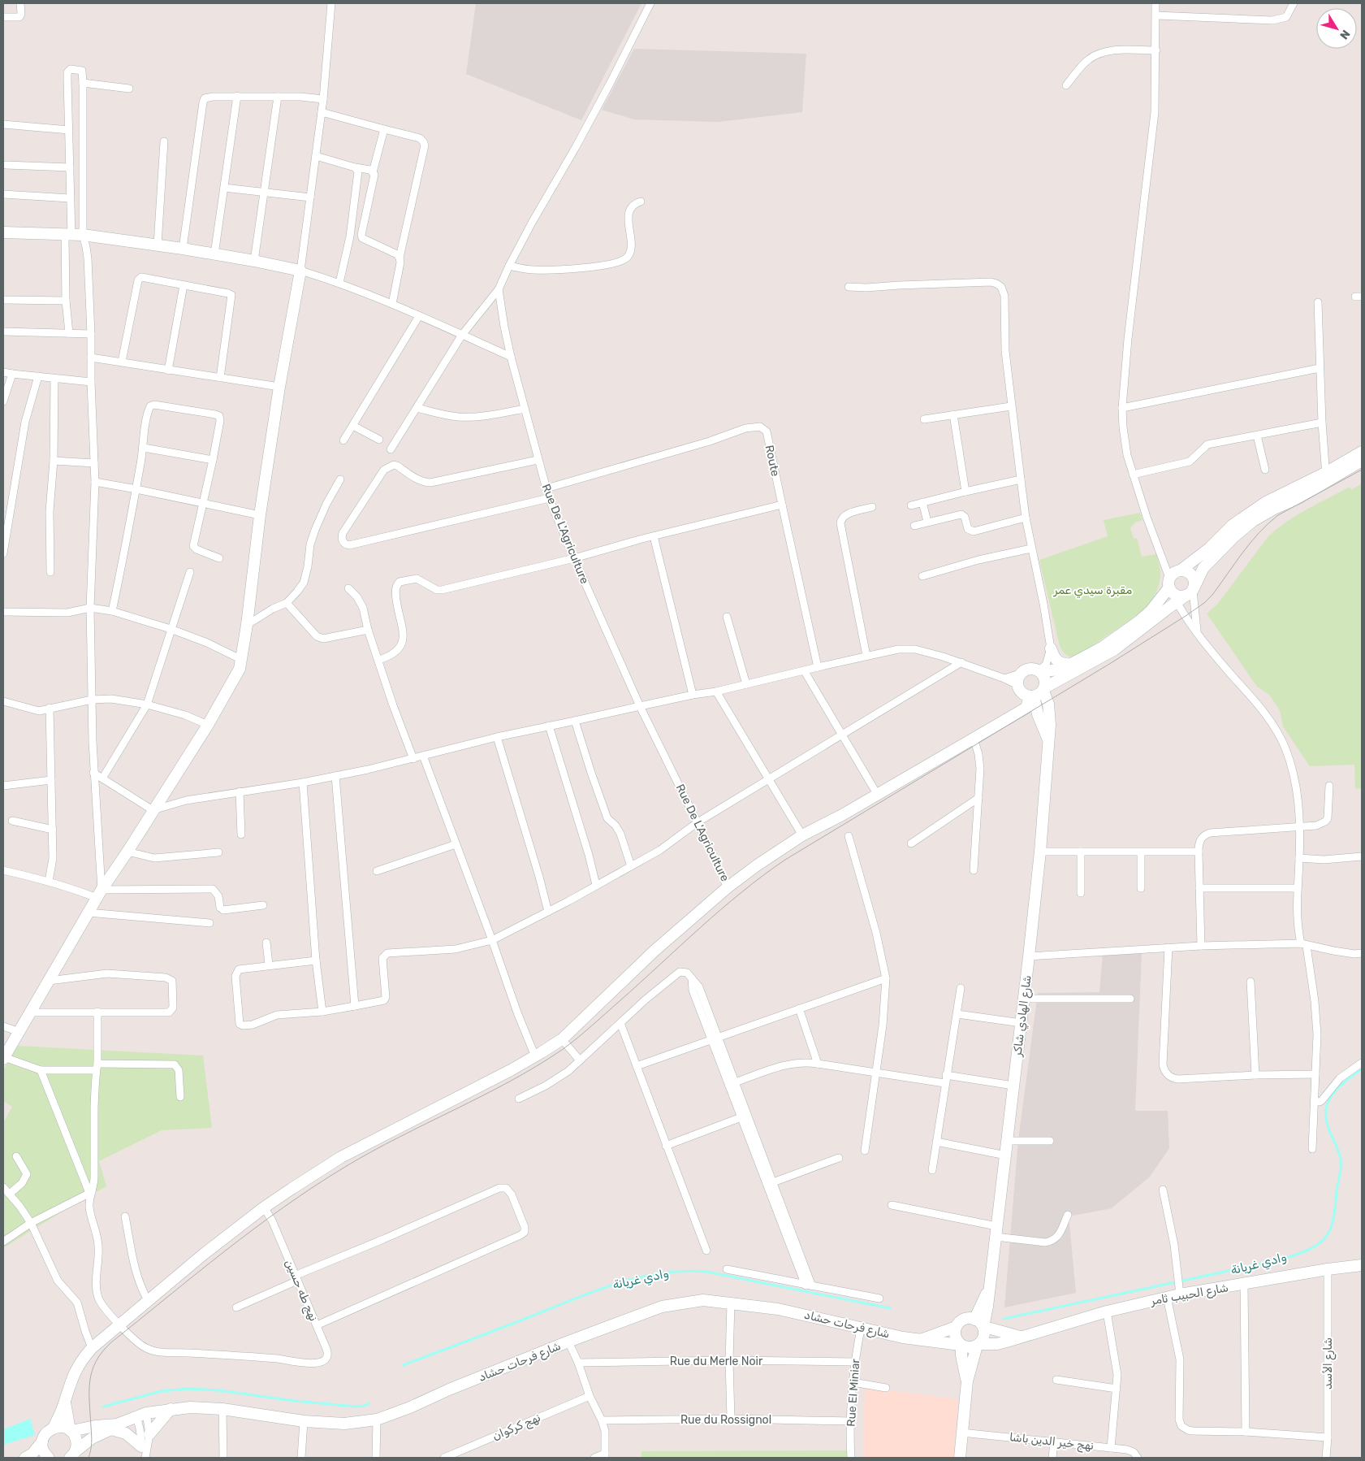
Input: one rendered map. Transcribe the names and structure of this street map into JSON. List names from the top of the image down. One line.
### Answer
{"streets":{"street":["Route","Rue De L'Agriculture","شارع الهادي شاكر","نهج طه حسين","شارع الحبيب ثامر","شارع فرحات حشاد","Rue du Merle Noir","شارع الأسد","Rue El Miniar","Rue du Rossignol","نهج كركوان","نهج خير الدين باشا"]},"crossings":[["Route","Rue De L'Agriculture"],["شارع الهادي شاكر","شارع الحبيب ثامر"],["شارع الهادي شاكر","شارع فرحات حشاد"],["شارع الحبيب ثامر","شارع فرحات حشاد"],["شارع الحبيب ثامر","شارع الأسد"],["شارع فرحات حشاد","Rue El Miniar"],["Rue du Merle Noir","Rue El Miniar"],["Rue El Miniar","Rue du Rossignol"]],"water":["وادي غريانة"],"parks":["مقبرة سيدي عمر"],"north":"bottom right"}
